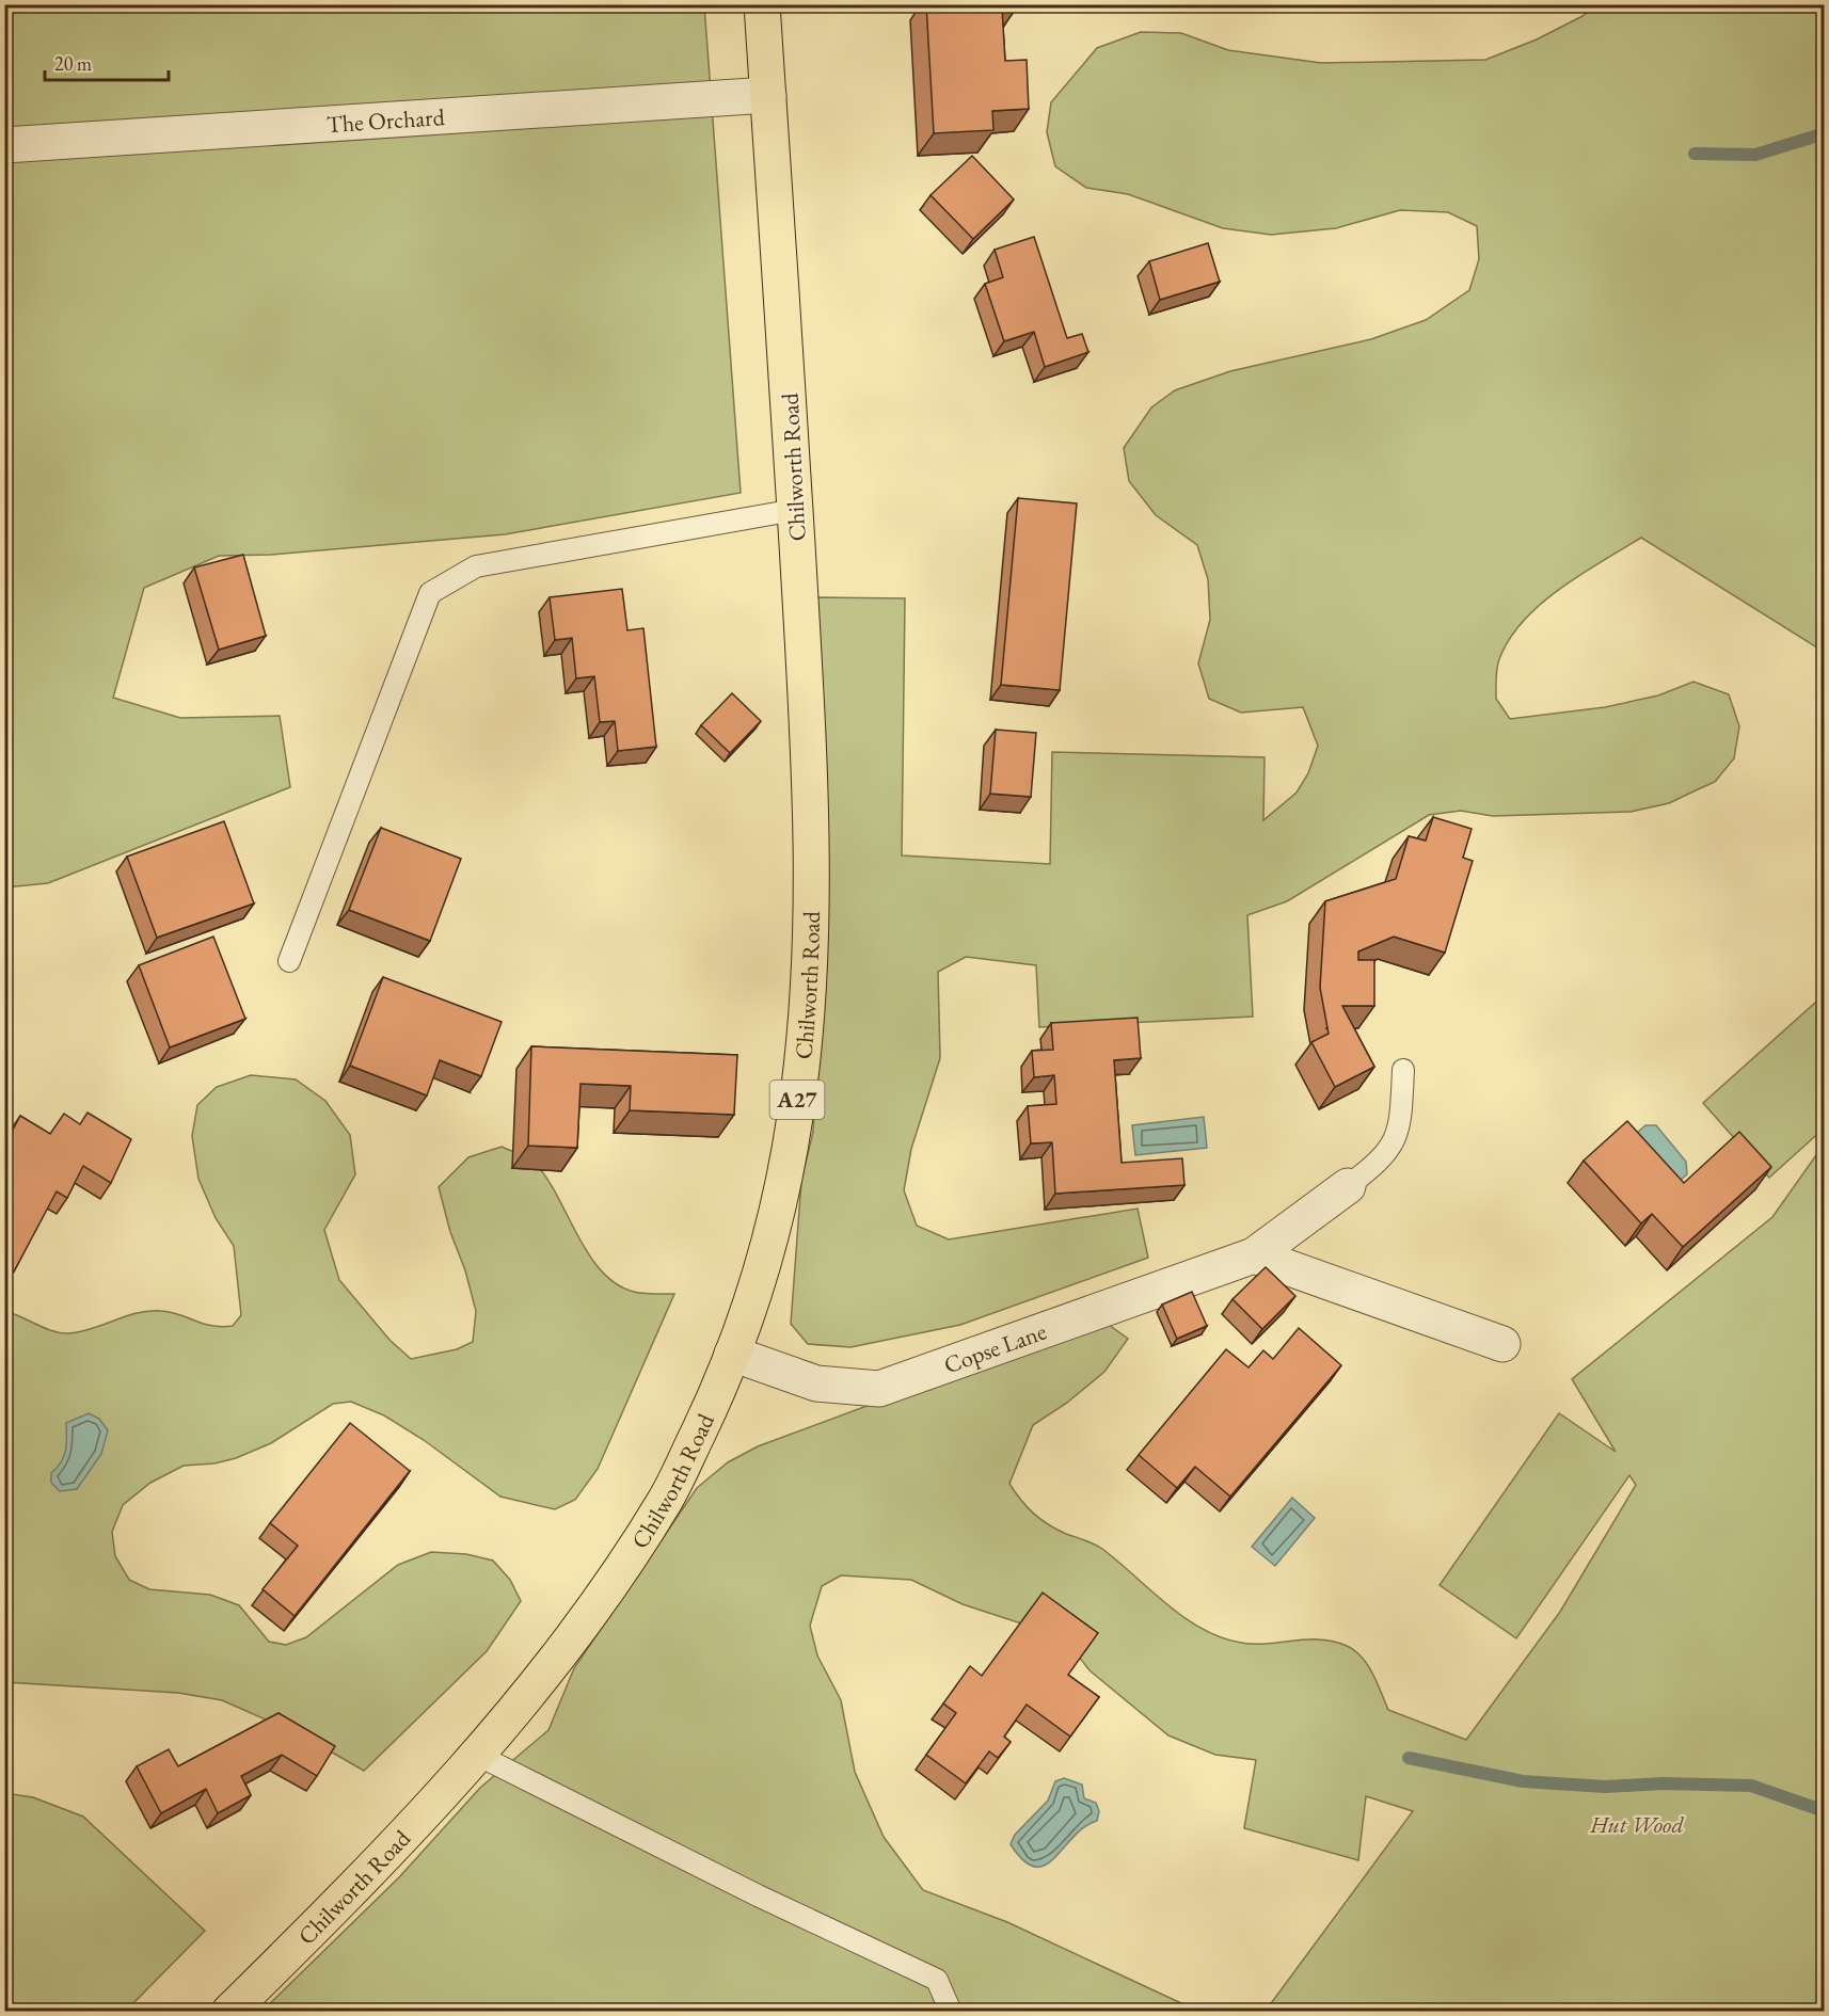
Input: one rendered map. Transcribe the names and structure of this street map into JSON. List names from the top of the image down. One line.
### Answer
{"streets":{"main road":["Chilworth Road","A27"],"street":["The Orchard","Copse Lane"]},"crossings":[["The Orchard","Chilworth Road"],["Chilworth Road","Copse Lane"]],"parks":["Hut Wood"],"scale_bar":"20 m"}
